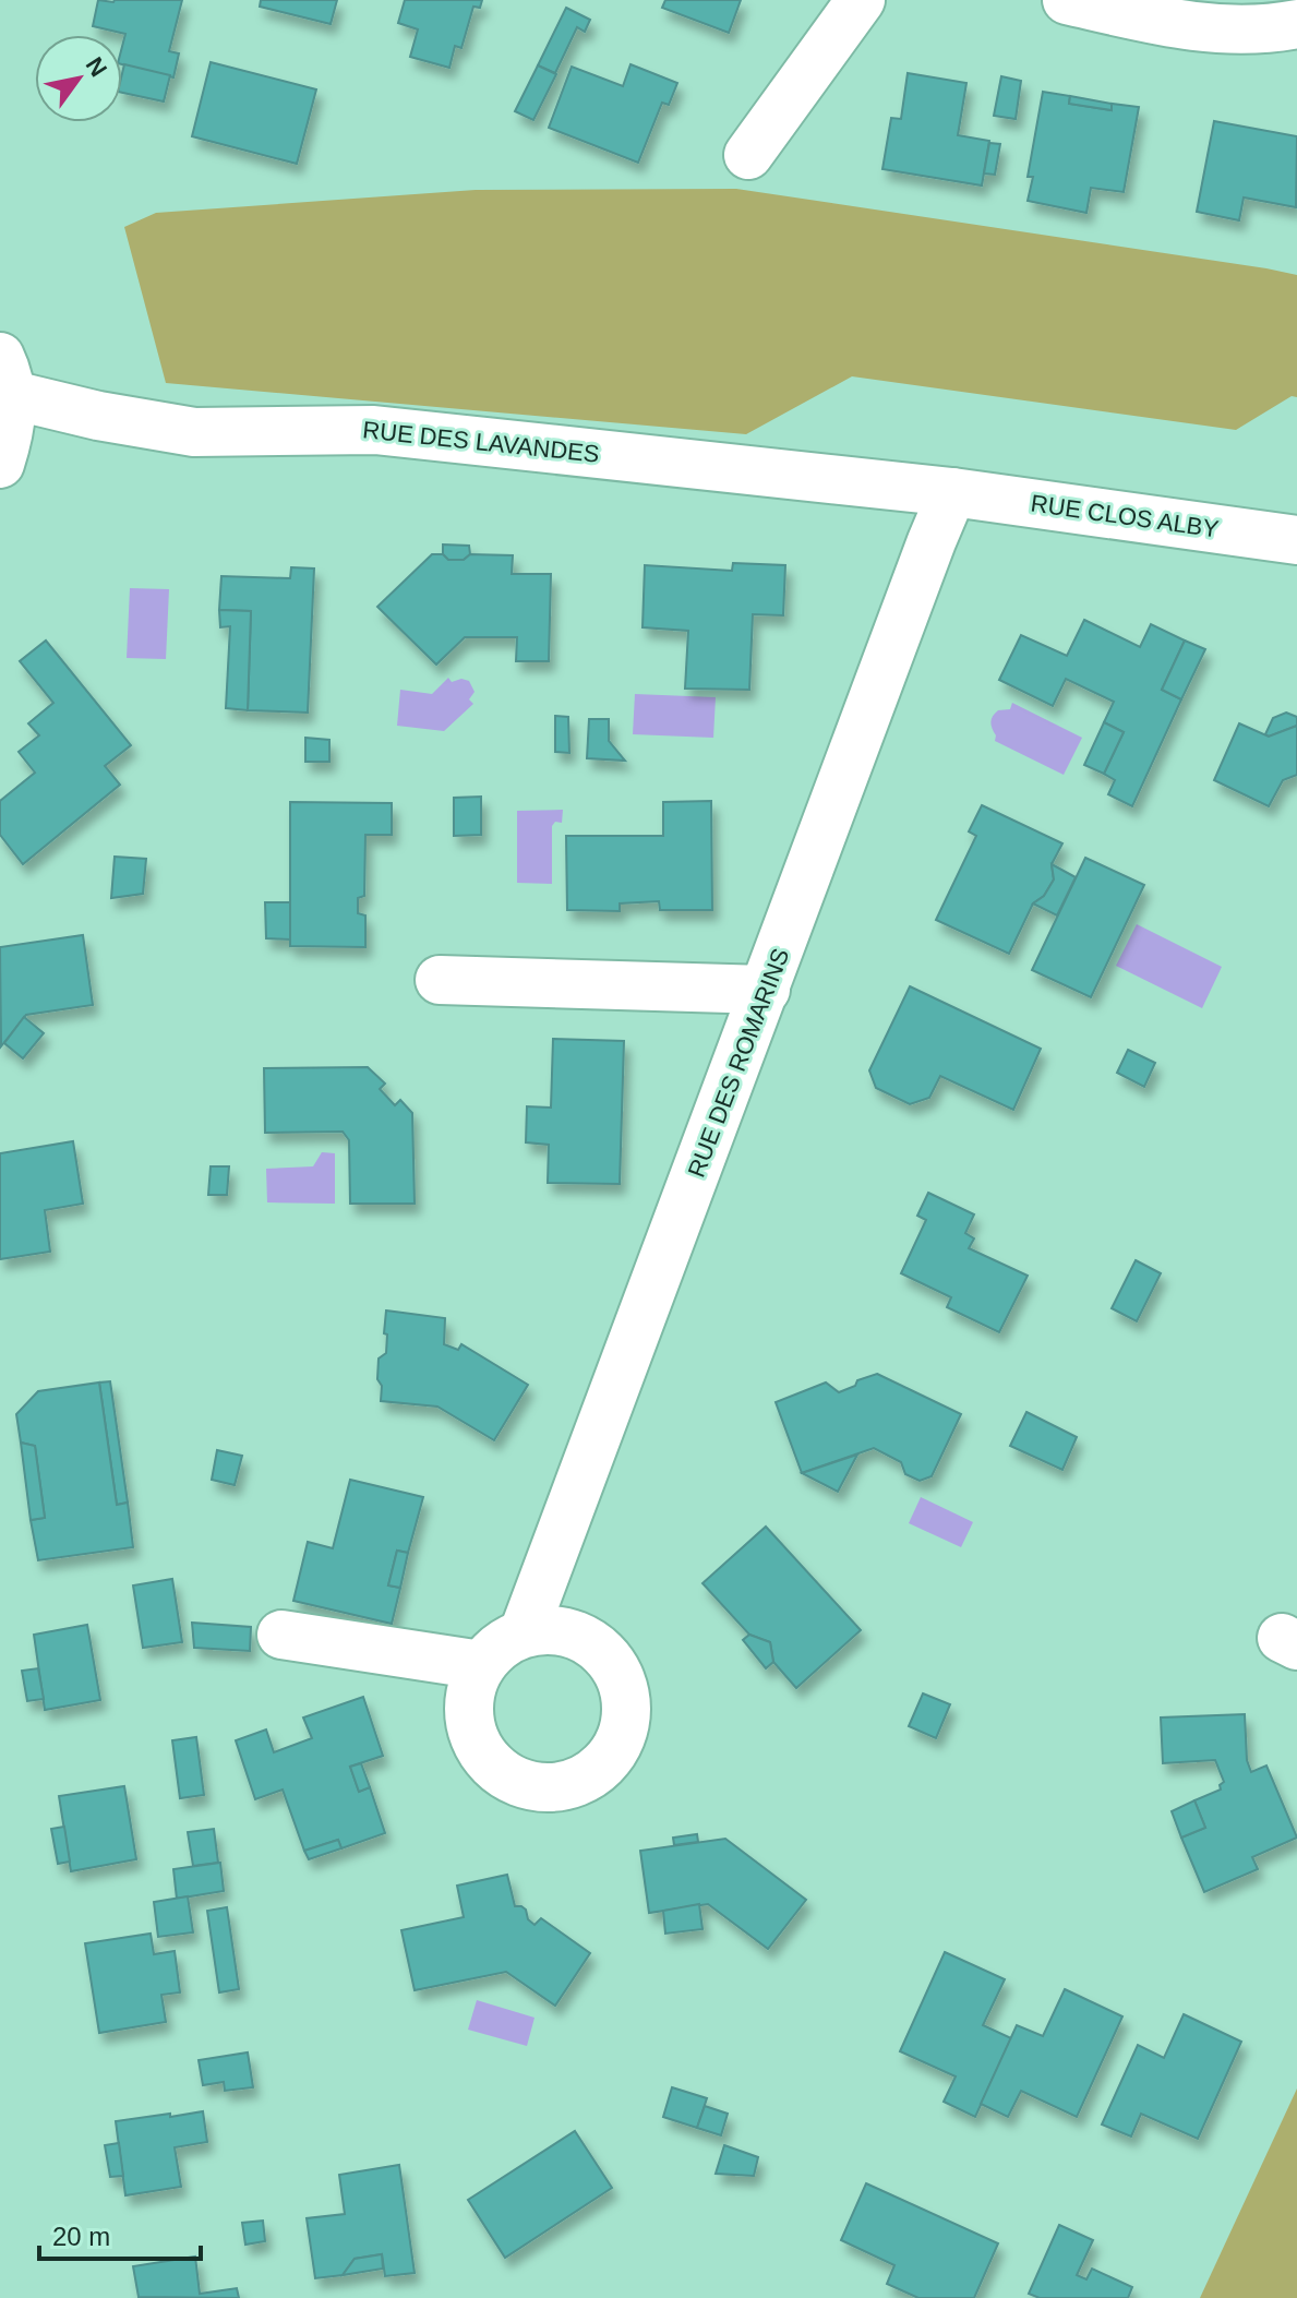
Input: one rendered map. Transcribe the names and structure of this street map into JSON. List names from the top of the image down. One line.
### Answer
{"streets":{"street":["RUE DES LAVANDES","RUE CLOS ALBY","RUE DES ROMARINS"]},"crossings":[["RUE DES LAVANDES","RUE CLOS ALBY"],["RUE DES LAVANDES","RUE DES ROMARINS"],["RUE CLOS ALBY","RUE DES ROMARINS"]],"scale_bar":"20 m","north":"top right"}
